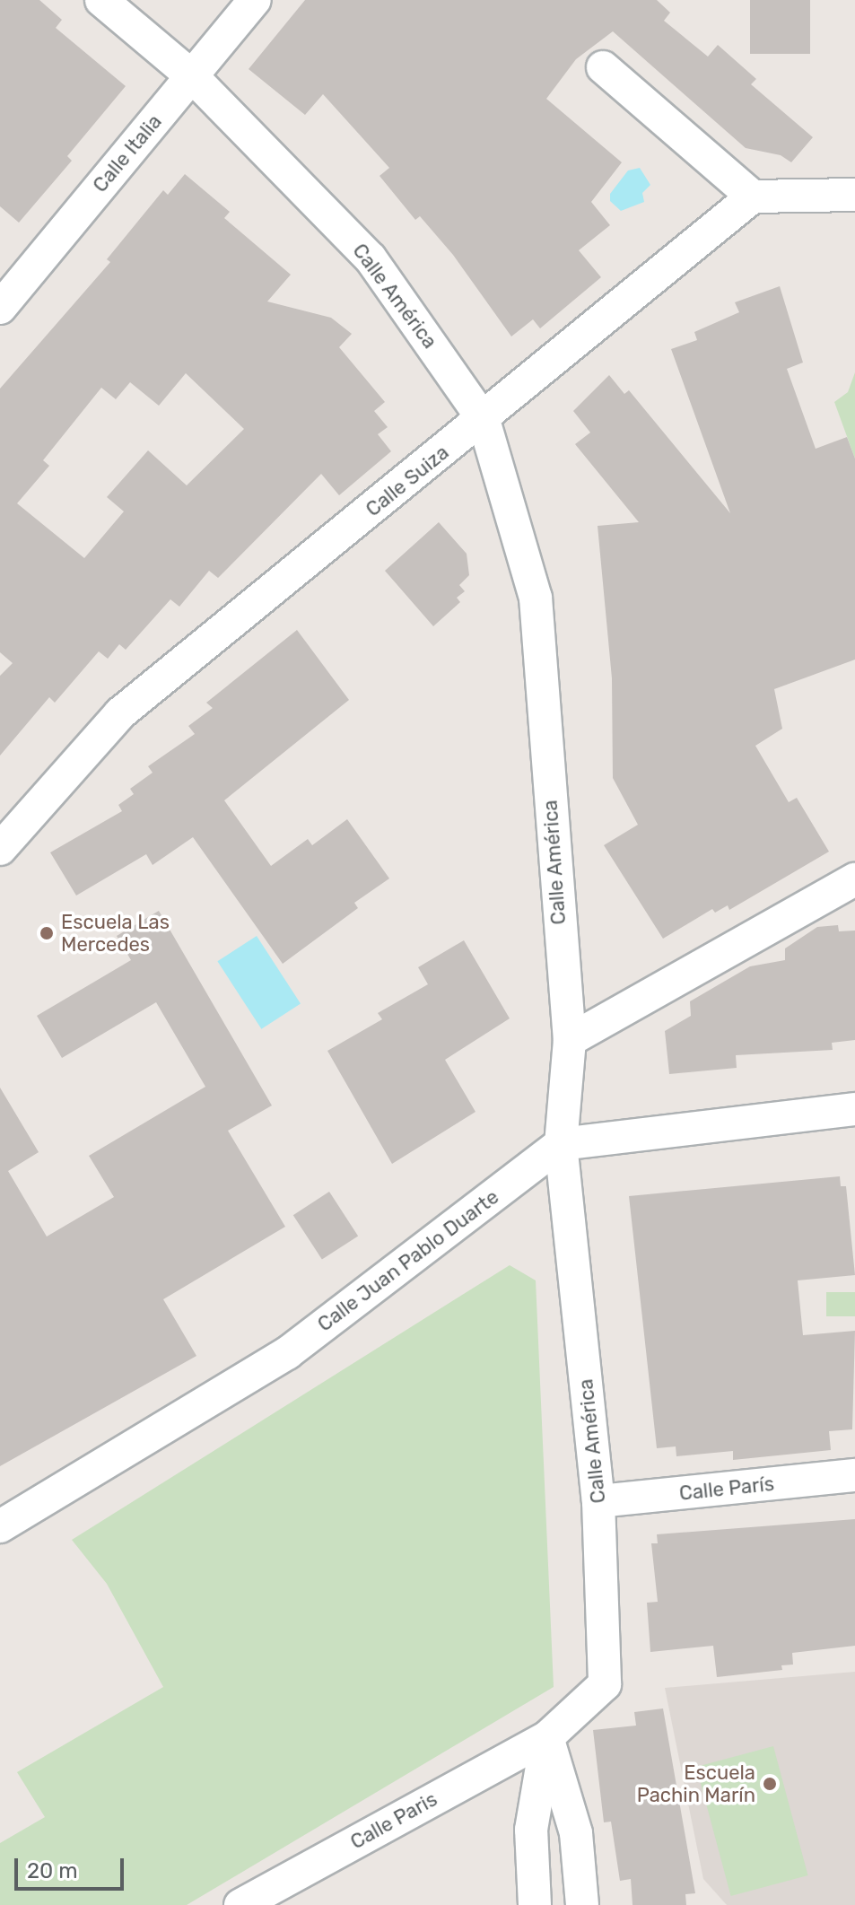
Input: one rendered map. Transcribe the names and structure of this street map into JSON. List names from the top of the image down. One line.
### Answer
{"streets":{"street":["Calle Italia","Calle América","Calle Suiza","Calle Juan Pablo Duarte","Calle París","Calle Paris"]},"crossings":[["Calle Italia","Calle América"],["Calle América","Calle Suiza"],["Calle América","Calle Juan Pablo Duarte"],["Calle América","Calle París"],["Calle América","Calle Paris"]],"places":["Escuela Las Mercedes","Escuela Pachin Marín"],"scale_bar":"20 m"}
